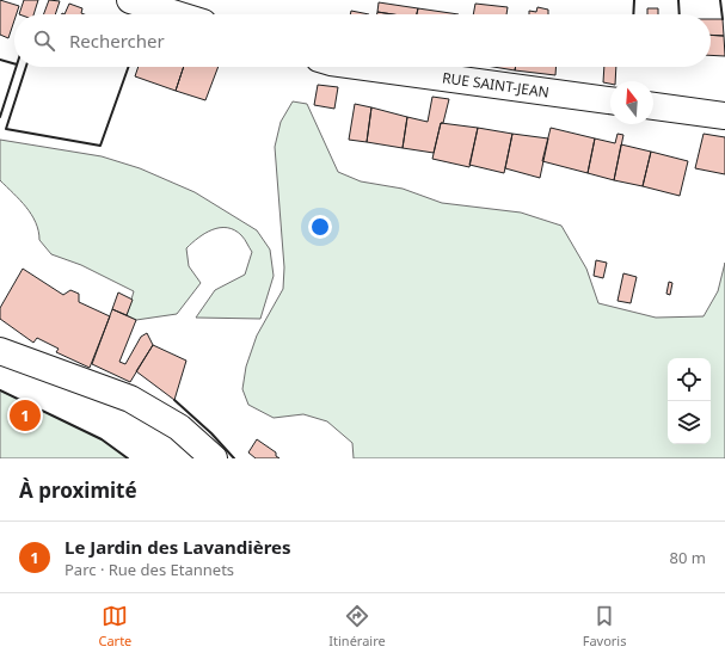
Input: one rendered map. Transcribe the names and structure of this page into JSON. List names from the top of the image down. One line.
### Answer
{"streets":{"street":["RUE SAINT-JEAN"]},"north":"top","page":{"search":"Rechercher","pins":"1","heading":"À proximité","list":[{"mark":"1","name":"Le Jardin des Lavandières","note":"Parc · Rue des Etannets","value":"80 m"}],"nav":["Carte","Itinéraire","Favoris"]}}
